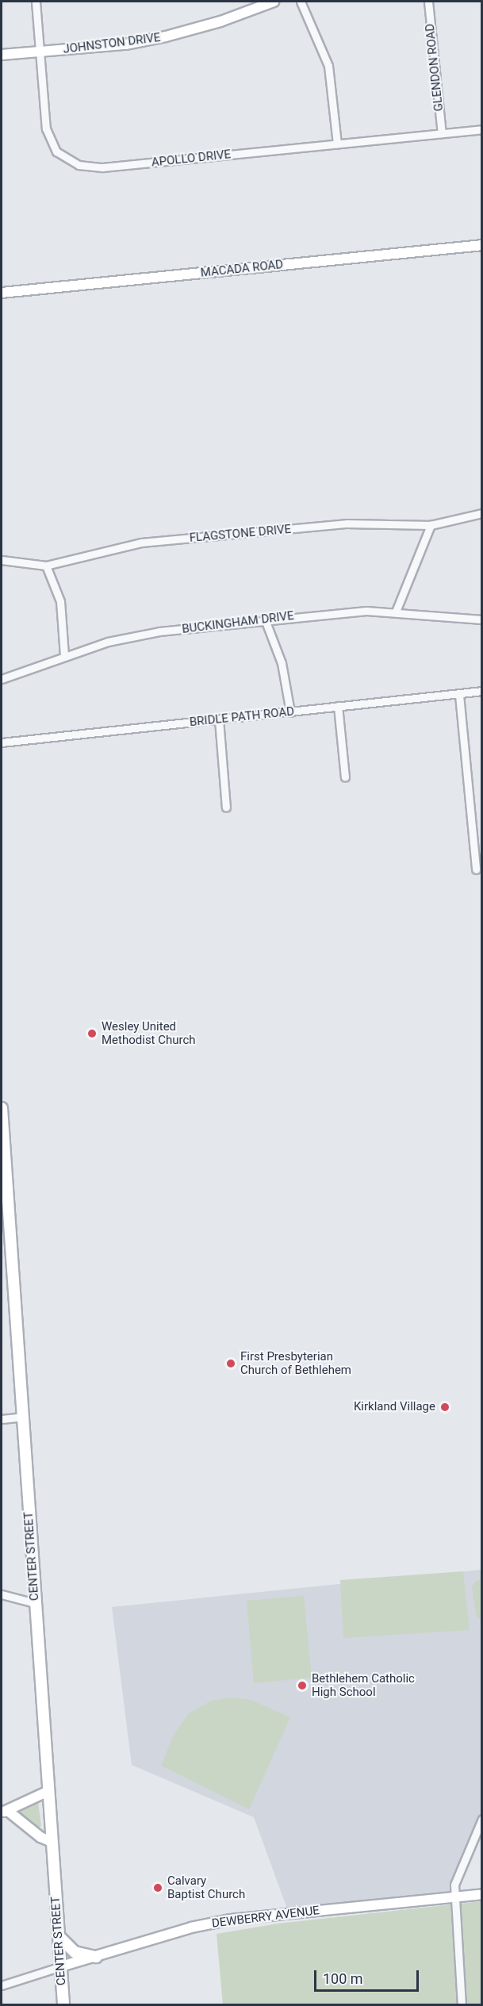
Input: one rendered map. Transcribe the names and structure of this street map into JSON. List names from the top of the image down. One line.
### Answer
{"streets":{"main road":["CENTER STREET"],"street":["JOHNSTON DRIVE","GLENDON ROAD","APOLLO DRIVE","MACADA ROAD","FLAGSTONE DRIVE","BUCKINGHAM DRIVE","BRIDLE PATH ROAD","DEWBERRY AVENUE"]},"crossings":[["JOHNSTON DRIVE","APOLLO DRIVE"],["GLENDON ROAD","APOLLO DRIVE"],["CENTER STREET","DEWBERRY AVENUE"]],"places":["Wesley United Methodist Church","First Presbyterian Church of Bethlehem","Kirkland Village","Bethlehem Catholic High School","Calvary Baptist Church"],"scale_bar":"100 m"}
